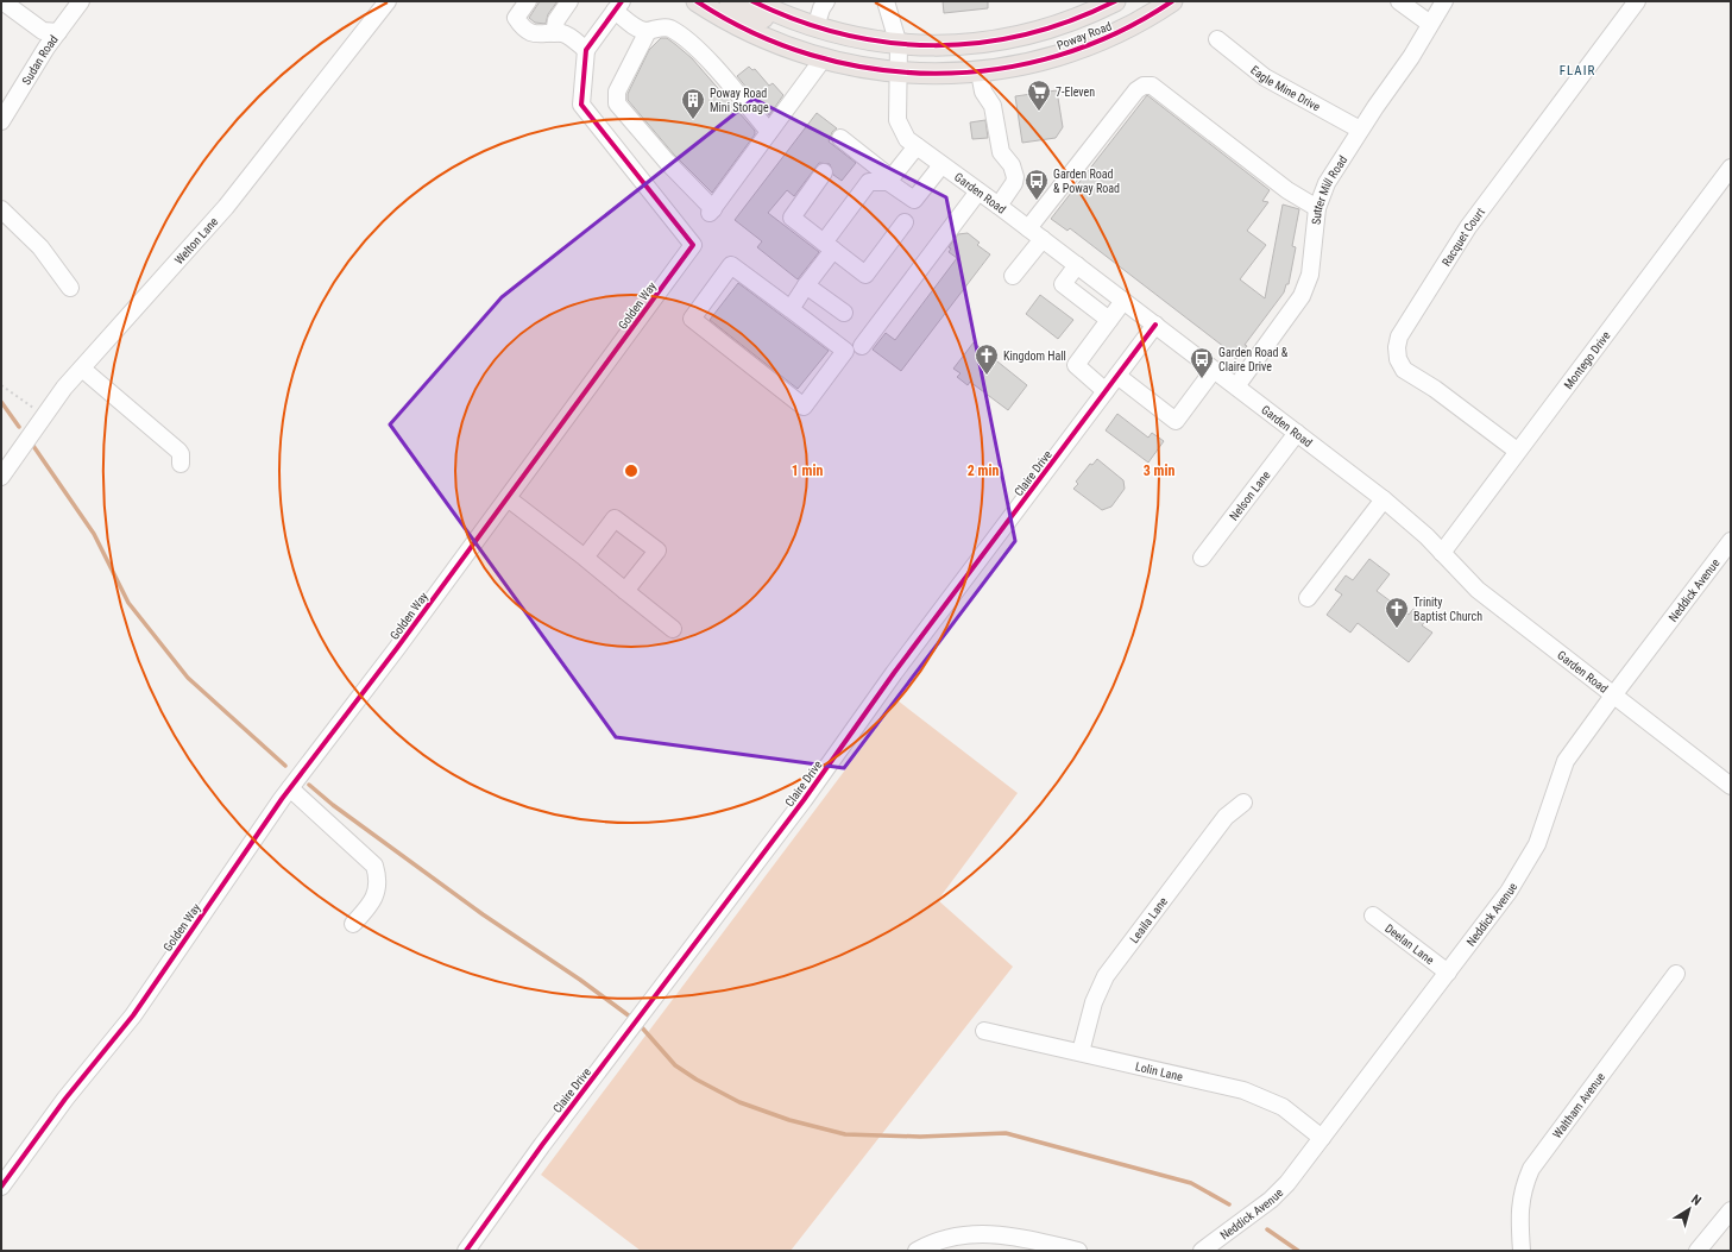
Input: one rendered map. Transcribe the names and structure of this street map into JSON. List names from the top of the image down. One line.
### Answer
{"streets":{"main road":["Poway Road"],"street":["Sudan Road","Eagle Mine Drive","Sutter Mill Road","Garden Road","Racquet Court","Welton Lane","Golden Way","Montego Drive","Claire Drive","Nelson Lane","Neddick Avenue","Leaila Lane","Deelan Lane","Lolin Lane","Waltham Avenue"]},"crossings":[["Poway Road","Garden Road"],["Eagle Mine Drive","Sutter Mill Road"],["Sutter Mill Road","Garden Road"],["Garden Road","Montego Drive"],["Garden Road","Claire Drive"],["Garden Road","Nelson Lane"],["Garden Road","Neddick Avenue"],["Racquet Court","Montego Drive"],["Neddick Avenue","Deelan Lane"],["Neddick Avenue","Lolin Lane"],["Leaila Lane","Lolin Lane"]],"districts":["FLAIR"],"places":{"supermarket":["7-Eleven"],"building":["Poway Road Mini Storage"],"bus stop":["Garden Road & Poway Road","Garden Road & Claire Drive"],"church":["Kingdom Hall","Trinity Baptist Church"]},"north":"top right","rings":["1 min","2 min","3 min"]}
